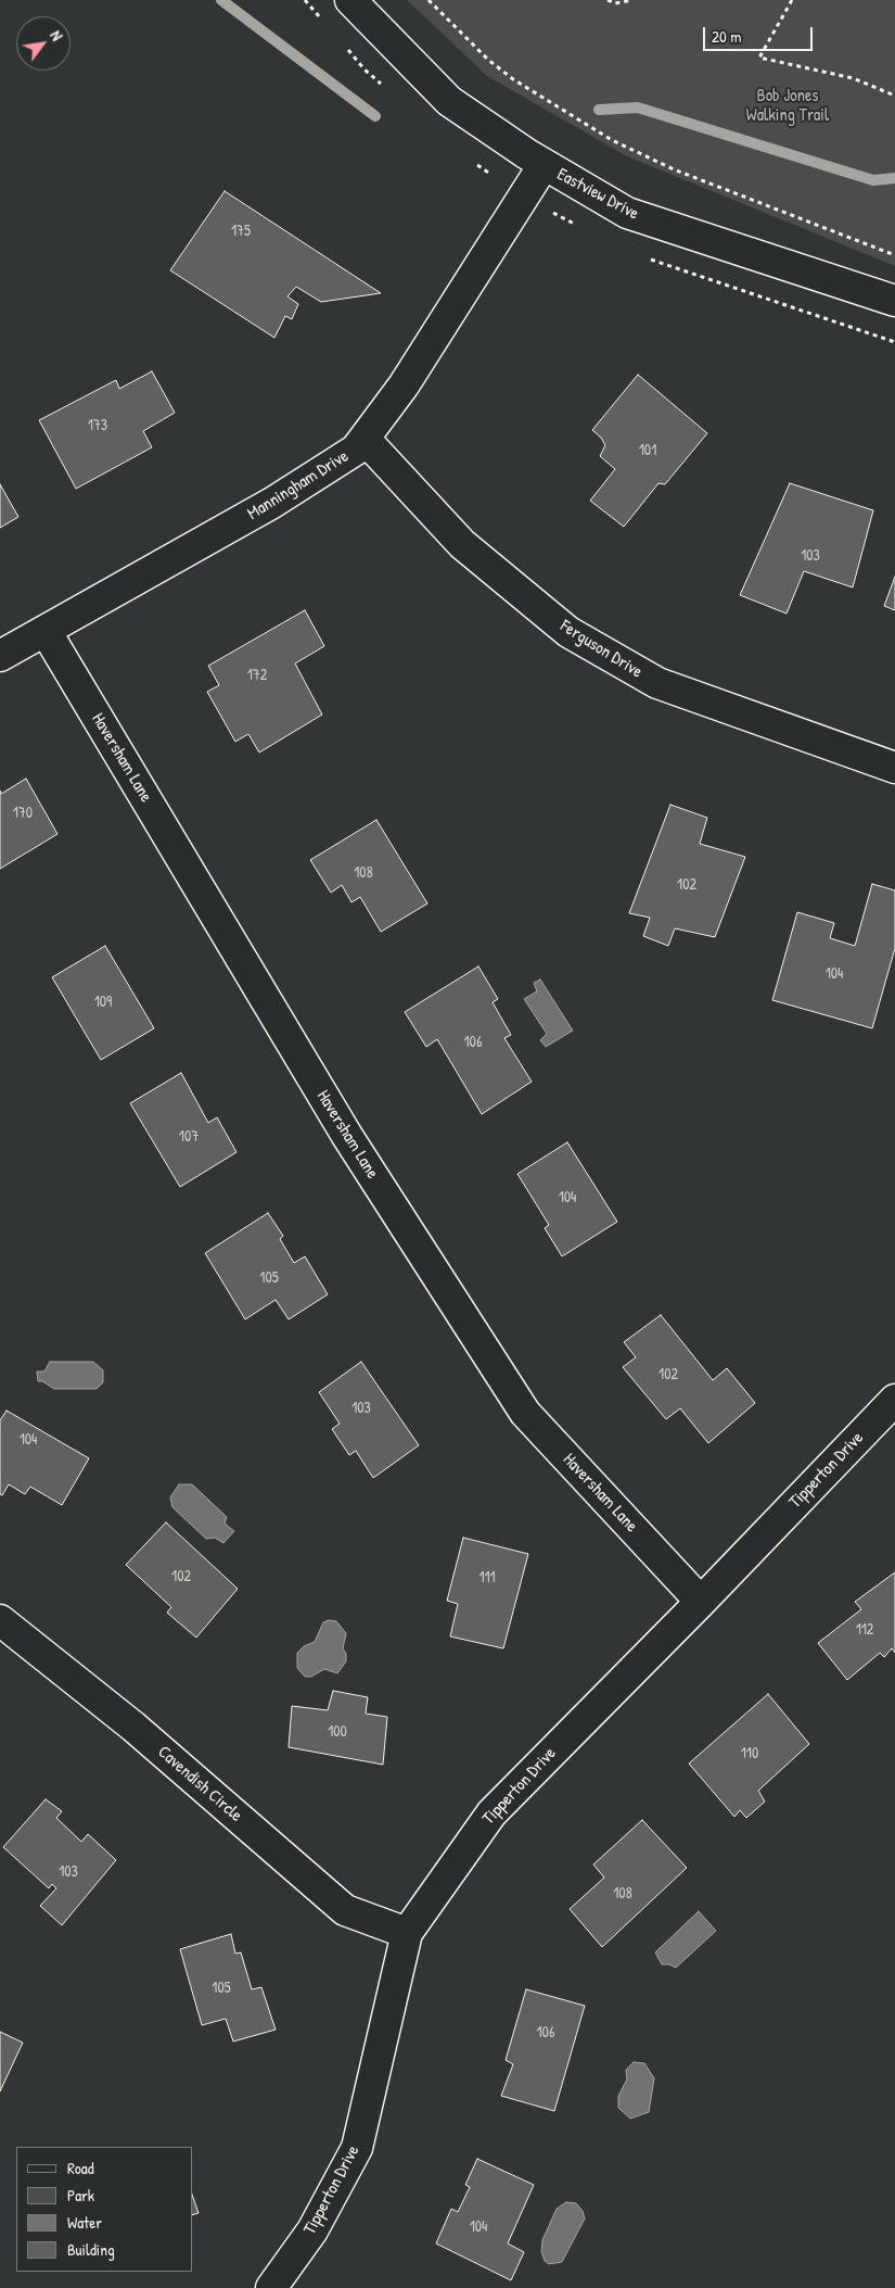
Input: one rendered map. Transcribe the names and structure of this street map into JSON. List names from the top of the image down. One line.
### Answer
{"streets":{"street":["Eastview Drive","Manningham Drive","Ferguson Drive","Haversham Lane","Tipperton Drive","Cavendish Circle"]},"crossings":[["Eastview Drive","Manningham Drive"],["Manningham Drive","Ferguson Drive"],["Manningham Drive","Haversham Lane"],["Haversham Lane","Tipperton Drive"],["Tipperton Drive","Cavendish Circle"]],"parks":["Bob Jones Walking Trail"],"house_numbers":["175","173","101","103","172","170","108","102","104","109","106","107","104","105","102","103","104","102","111","112","100","110","103","108","105","106","104"],"legend":["Road","Park","Water","Building"],"scale_bar":"20 m","north":"top right"}
